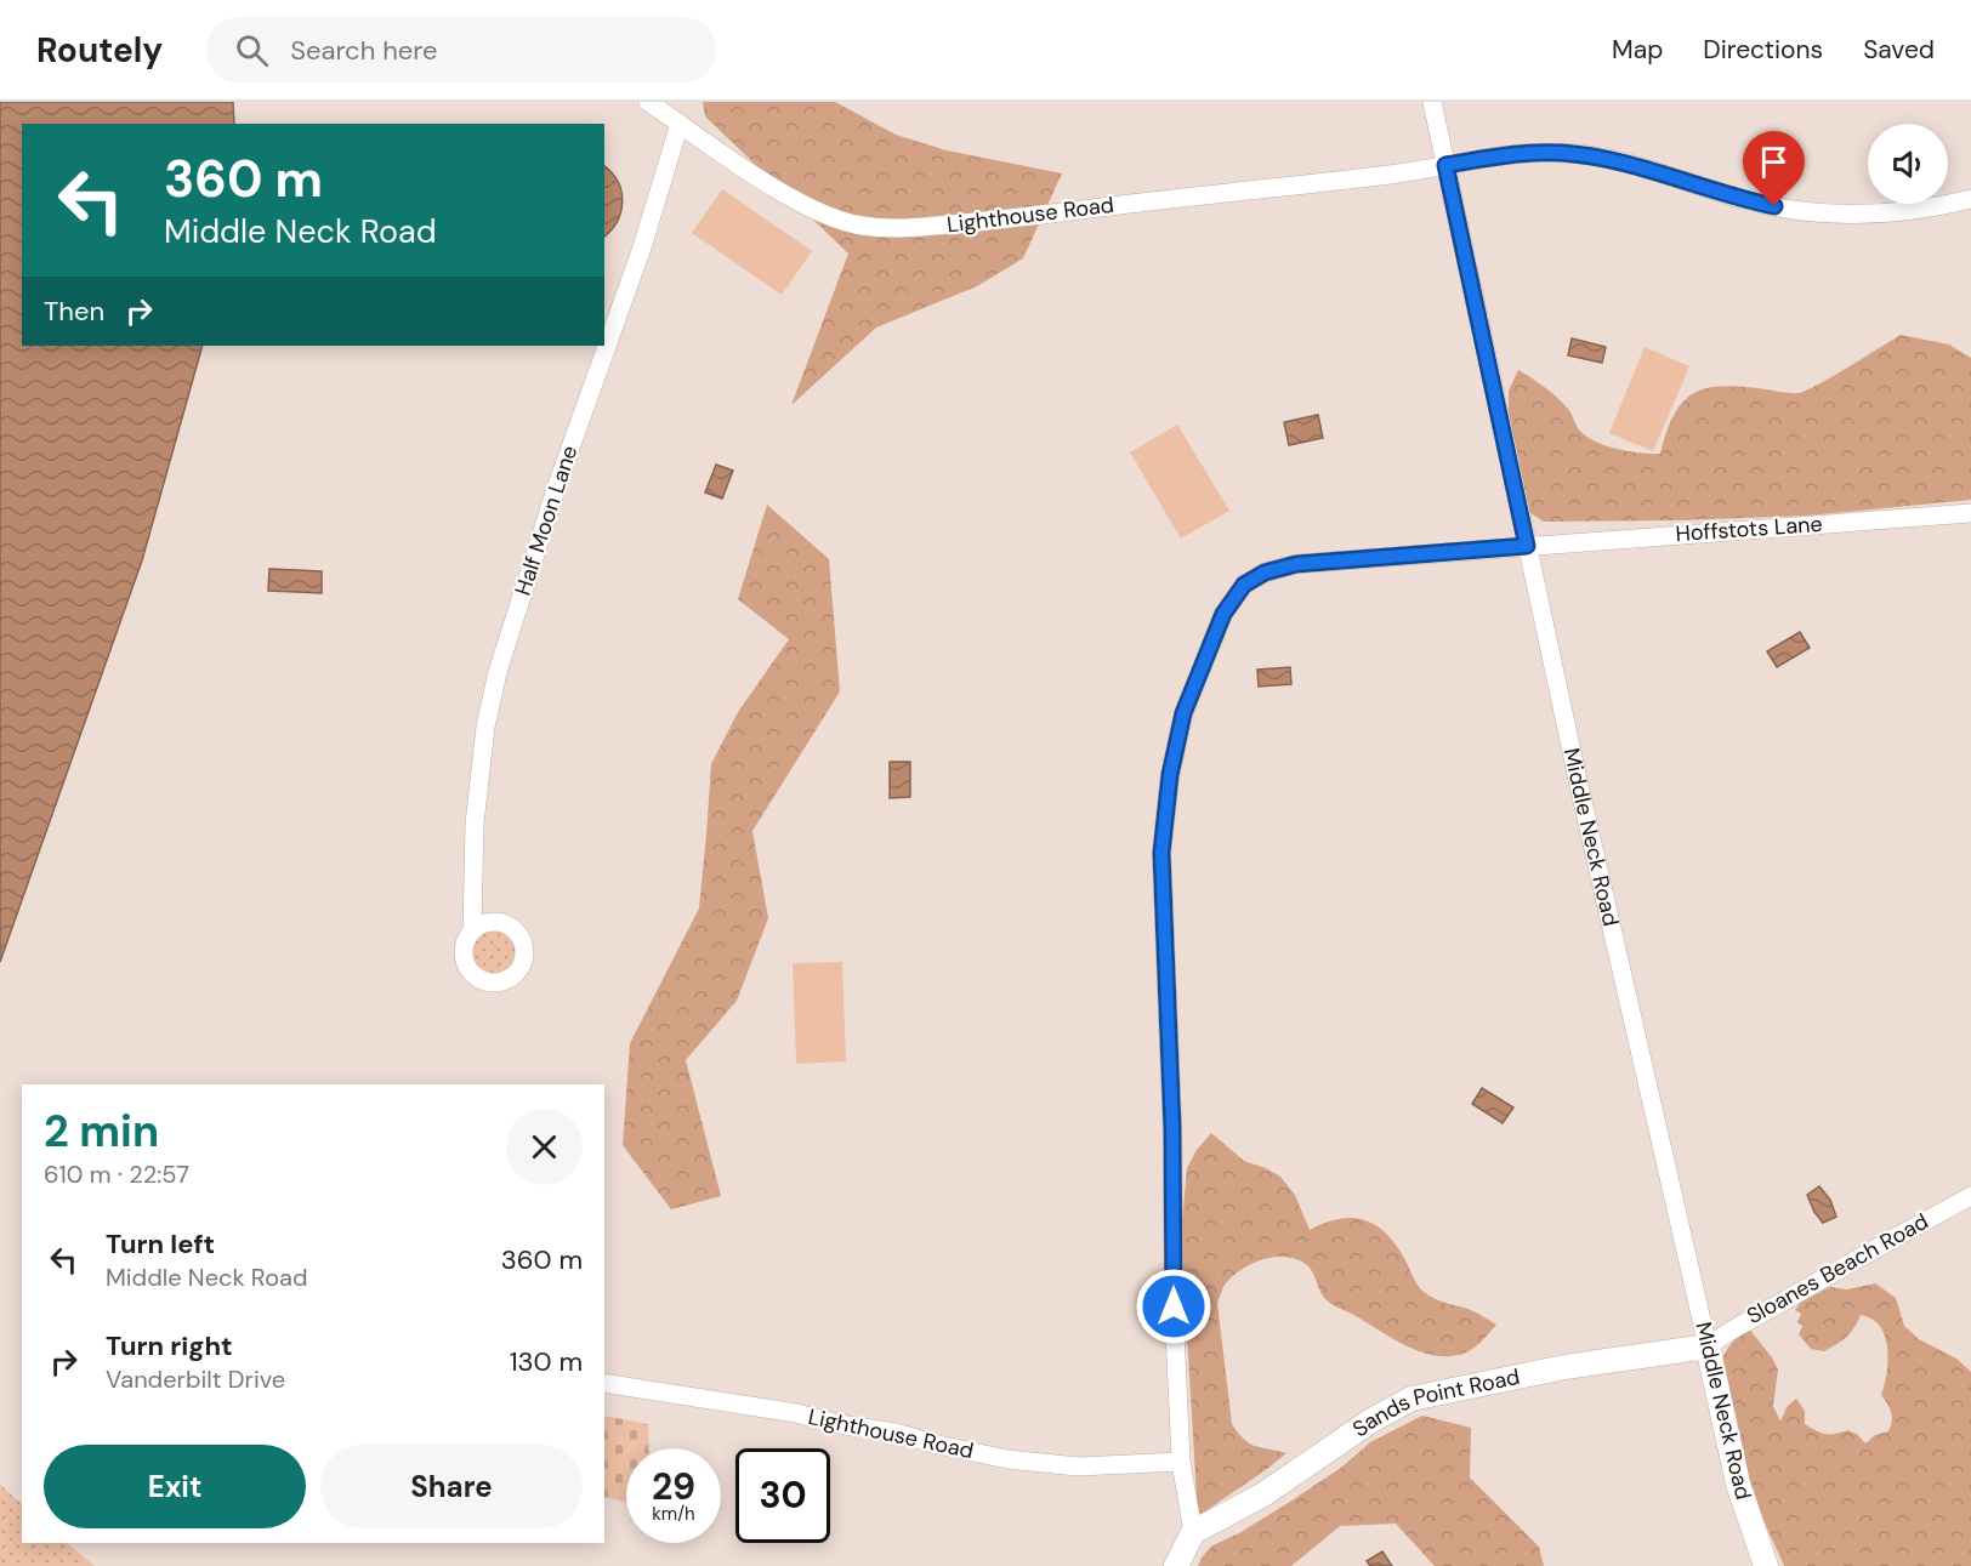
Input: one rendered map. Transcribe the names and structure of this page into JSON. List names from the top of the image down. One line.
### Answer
{"streets":{"main road":["Middle Neck Road","Sands Point Road"],"street":["Lighthouse Road","Half Moon Lane","Hoffstots Lane","Sloanes Beach Road"]},"crossings":[["Lighthouse Road","Half Moon Lane"],["Lighthouse Road","Hoffstots Lane"],["Lighthouse Road","Middle Neck Road"],["Hoffstots Lane","Middle Neck Road"],["Middle Neck Road","Sloanes Beach Road"],["Middle Neck Road","Sands Point Road"],["Sloanes Beach Road","Sands Point Road"]],"page":{"header":"Routely","search":"Search here","nav":["Map","Directions","Saved"],"turn":["360 m","Middle Neck Road"],"then":"Then","heading":["2 min","610 m · 22:57"],"list":[{"name":"Turn left","note":"Middle Neck Road","value":"360 m"},{"name":"Turn right","note":"Vanderbilt Drive","value":"130 m"}],"buttons":["Exit","Share"],"speed":"29 km/h","limit":"30"}}
